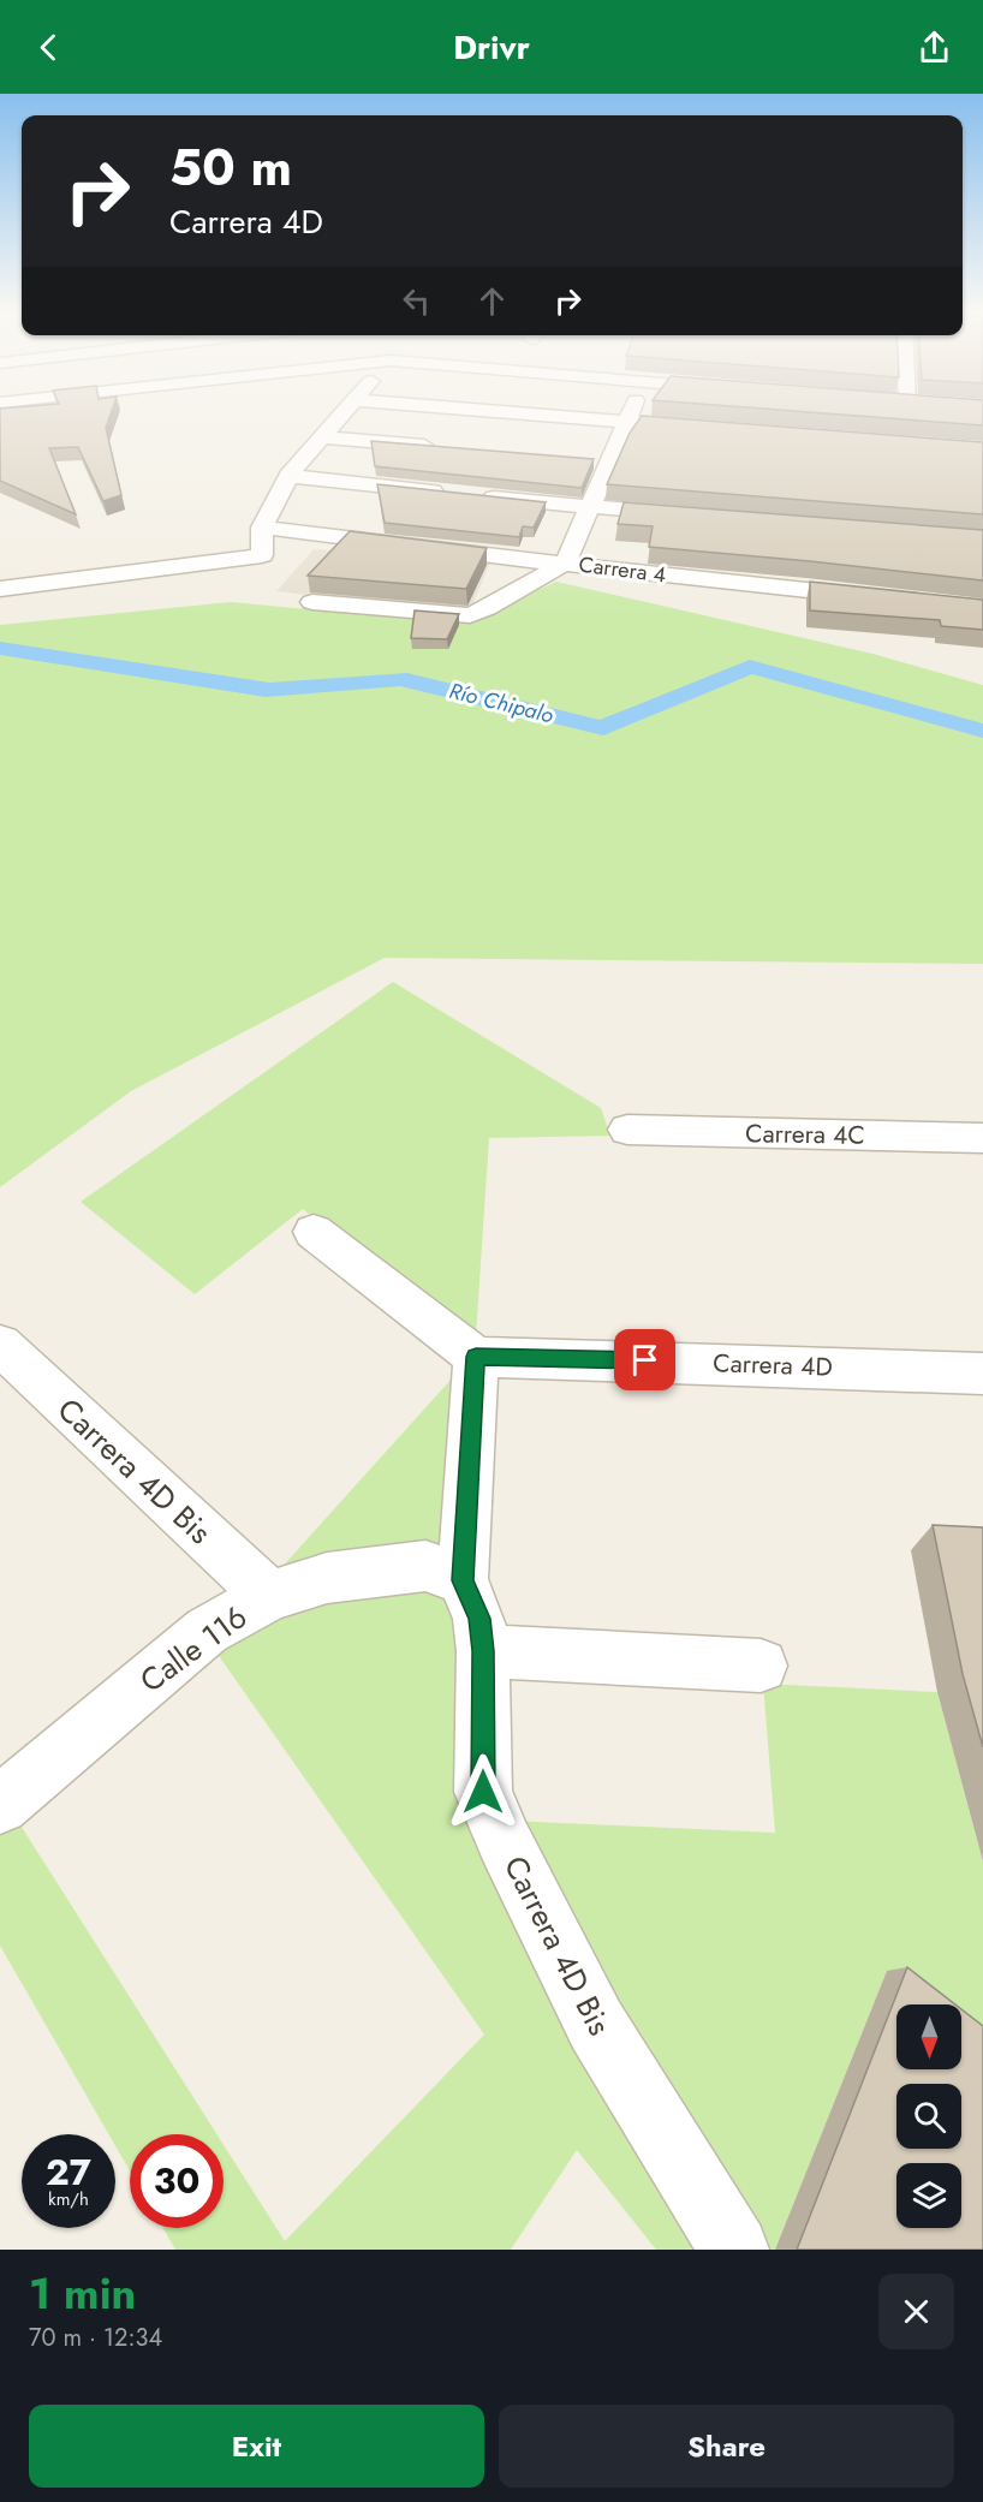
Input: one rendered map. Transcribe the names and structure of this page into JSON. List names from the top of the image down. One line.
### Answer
{"streets":{"street":["Carrera 4","Carrera 4C","Carrera 4D","Carrera 4D Bis","Calle 116"]},"crossings":[["Carrera 4D","Carrera 4D Bis"],["Carrera 4D Bis","Calle 116"]],"water":["Río Chipalo"],"north":"bottom","page":{"header":"Drivr","turn":["50 m","Carrera 4D"],"speed":"27 km/h","limit":"30","heading":["1 min","70 m · 12:34"],"buttons":["Exit","Share"]}}
